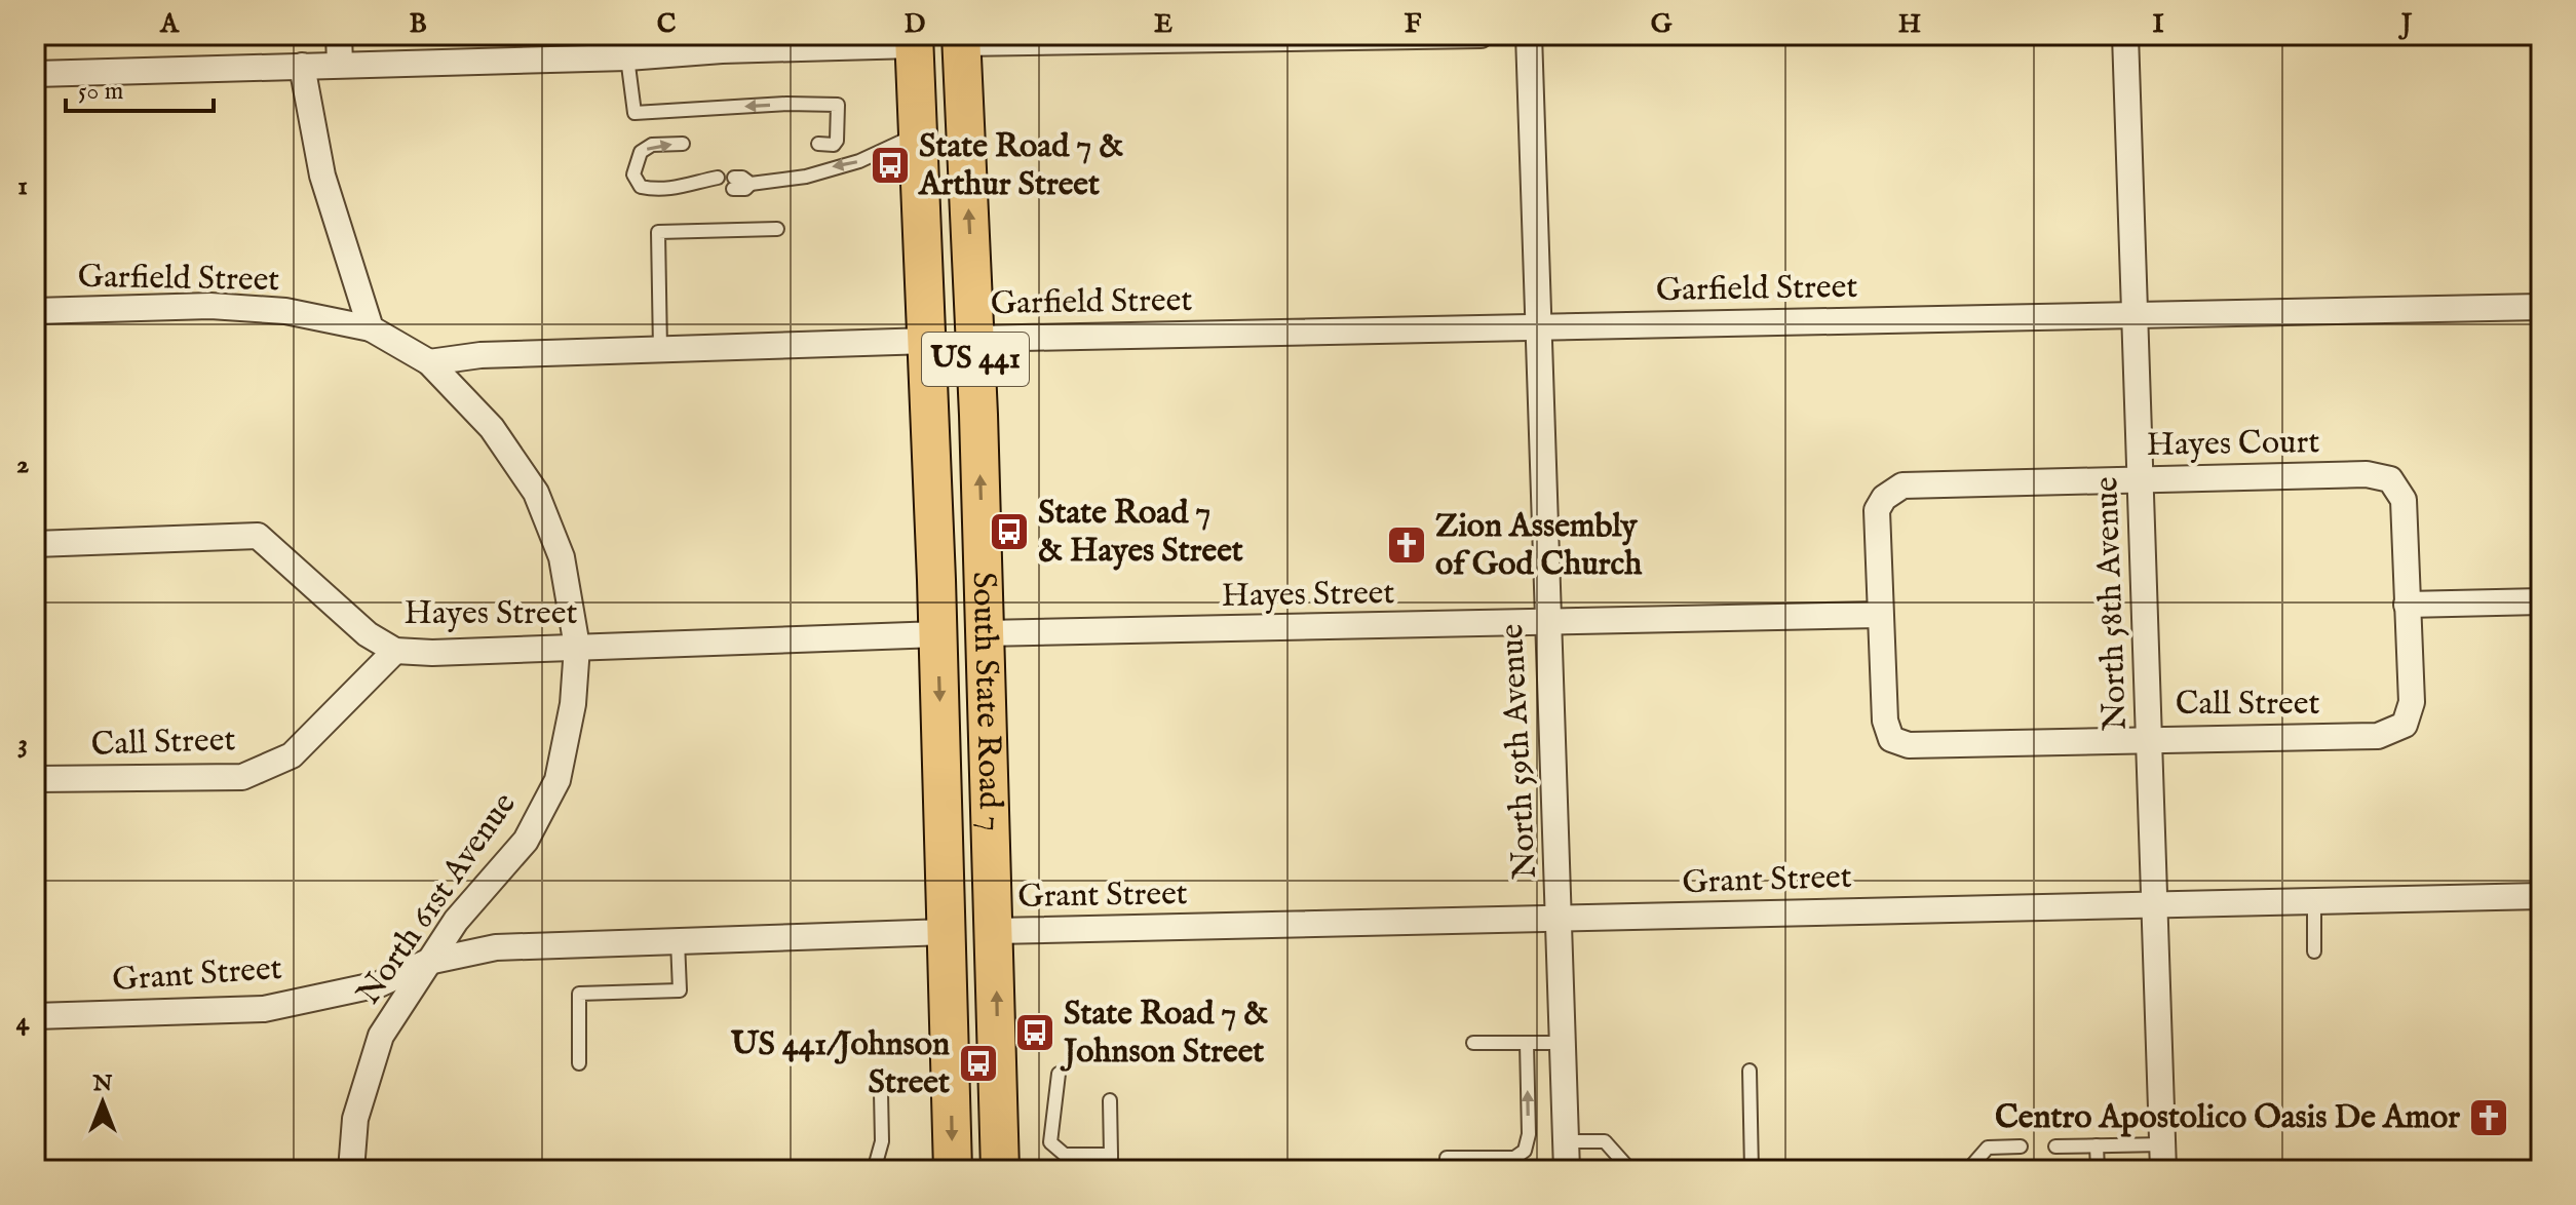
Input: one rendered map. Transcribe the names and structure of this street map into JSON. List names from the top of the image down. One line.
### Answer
{"streets":{"main road":["US 441","South State Road 7"],"street":["Garfield Street","Hayes Court","Hayes Street","North 58th Avenue","Call Street","North 59th Avenue","Grant Street","North 61st Avenue"]},"crossings":[["Garfield Street","North 58th Avenue"],["Garfield Street","South State Road 7"],["Garfield Street","North 59th Avenue"],["Garfield Street","North 61st Avenue"],["Hayes Court","Hayes Street"],["Hayes Court","North 58th Avenue"],["Hayes Court","Call Street"],["Hayes Street","South State Road 7"],["Hayes Street","Call Street"],["Hayes Street","North 59th Avenue"],["Hayes Street","North 61st Avenue"],["North 58th Avenue","Call Street"],["North 58th Avenue","Grant Street"],["South State Road 7","Grant Street"],["North 59th Avenue","Grant Street"],["Grant Street","North 61st Avenue"]],"places":{"bus stop":["State Road 7 & Arthur Street","State Road 7 & Hayes Street","State Road 7 & Johnson Street","US 441/Johnson Street"],"church":["Zion Assembly of God Church","Centro Apostolico Oasis De Amor"]},"scale_bar":"50 m","north":"top","grid":{"columns":["A","B","C","D","E","F","G","H","I","J"],"rows":["1","2","3","4"]}}
